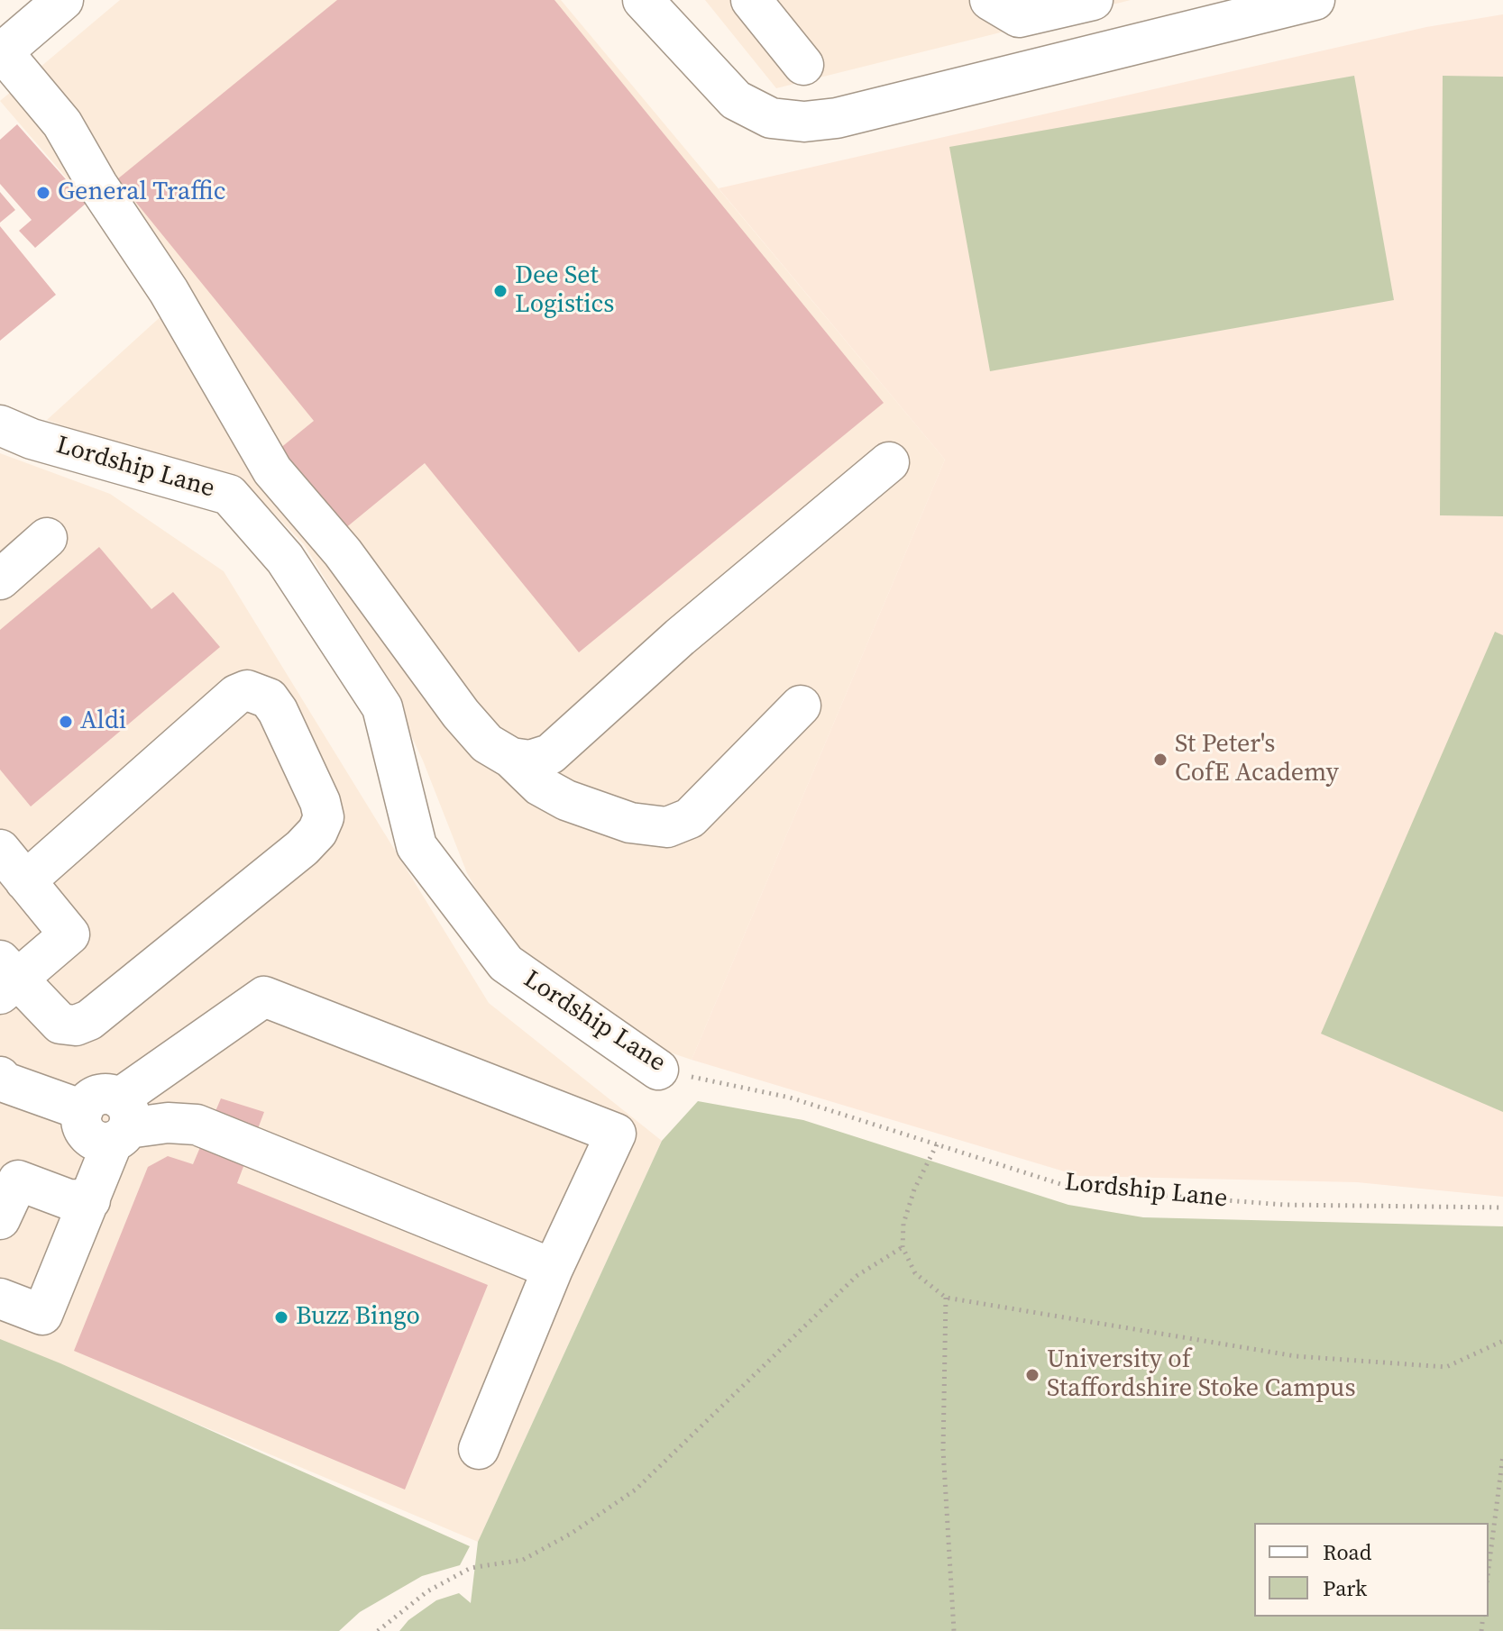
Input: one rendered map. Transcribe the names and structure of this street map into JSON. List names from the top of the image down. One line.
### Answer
{"streets":{"street":["Lordship Lane"]},"places":["General Traffic","Dee Set Logistics","Aldi","St Peter's CofE Academy","Buzz Bingo","University of Staffordshire Stoke Campus"],"legend":["Road","Park"]}
